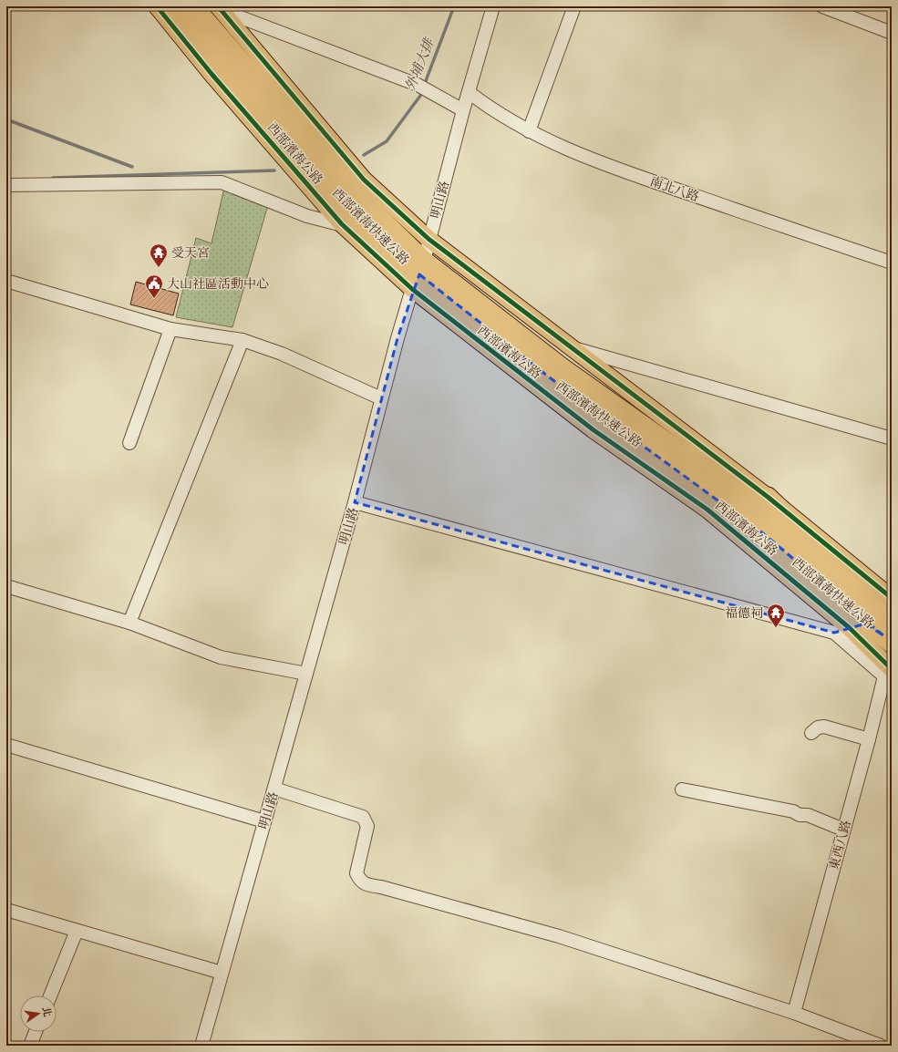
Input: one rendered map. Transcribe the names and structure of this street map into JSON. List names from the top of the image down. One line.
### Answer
{"streets":{"highway":["西部濱海快速公路"],"main road":["西部濱海公路"],"street":["南北八路","明山路","東西八路"]},"crossings":[["西部濱海公路","明山路"],["西部濱海公路","西部濱海快速公路"],["西部濱海公路","東西八路"],["南北八路","明山路"],["明山路","西部濱海快速公路"]],"water":["外埔大排"],"places":{"temple":["受天宮","福德祠"],"public building":["大山社區活動中心"]},"north":"right"}
